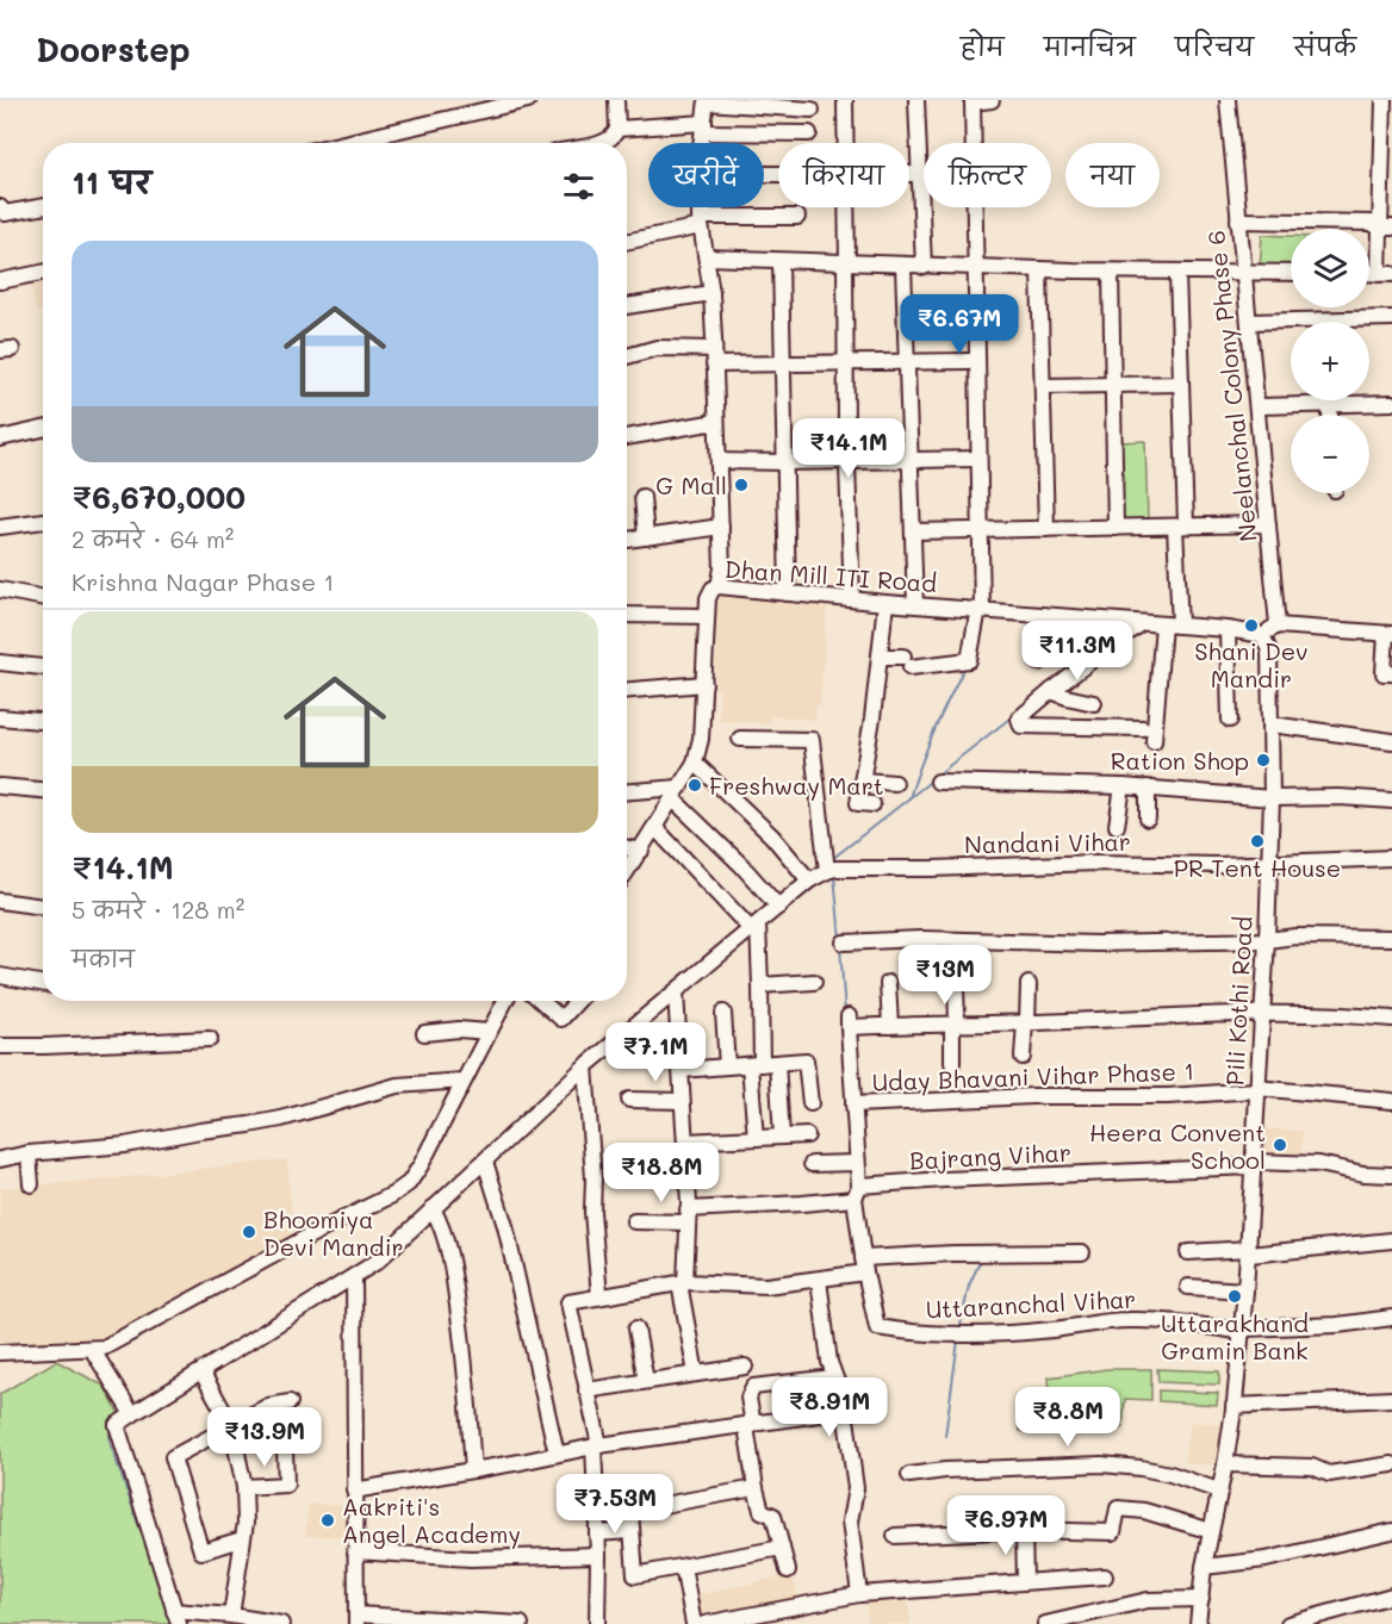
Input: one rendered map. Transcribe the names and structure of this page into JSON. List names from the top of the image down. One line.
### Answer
{"streets":{"street":["Neelanchal Colony Phase 6","Dhan Mill ITI Road","Nandani Vihar","Pili Kothi Road","Uday Bhavani Vihar Phase 1","Bajrang Vihar","Uttaranchal Vihar"]},"crossings":[["Dhan Mill ITI Road","Pili Kothi Road"],["Nandani Vihar","Pili Kothi Road"],["Pili Kothi Road","Uday Bhavani Vihar Phase 1"],["Pili Kothi Road","Bajrang Vihar"],["Pili Kothi Road","Uttaranchal Vihar"]],"places":["G Mall","Shani Dev Mandir","Ration Shop","Freshway Mart","PR Tent House","Heera Convent School","Bhoomiya Devi Mandir","Uttarakhand Gramin Bank","Aakriti's Angel Academy"],"page":{"header":"Doorstep","nav":["होम","मानचित्र","परिचय","संपर्क"],"chip":["खरीदें","किराया","फ़िल्टर","नया"],"heading":"11 घर","map_buttons":["+","−"],"list":[{"name":"₹6,670,000","note":"2 कमरे · 64 m² · Krishna Nagar Phase 1"},{"name":"₹14.1M","note":"5 कमरे · 128 m² · मकान"}],"price":["₹6.67M","₹14.1M","₹11.3M","₹13M","₹7.1M","₹18.8M","₹8.91M","₹8.8M","₹13.9M","₹7.53M","₹6.97M"]}}
